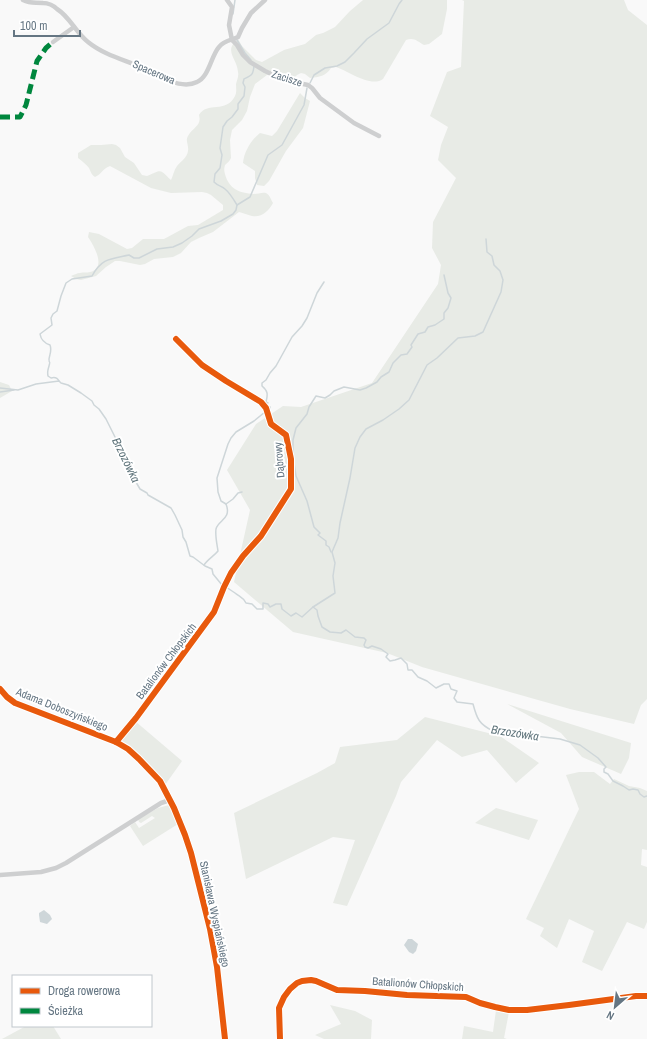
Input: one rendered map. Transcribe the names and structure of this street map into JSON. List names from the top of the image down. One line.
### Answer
{"streets":{"street":["Spacerowa","Zacisze","Dąbrowy","Batalionów Chłopskich","Adama Doboszyńskiego","Stanisława Wyspiańskiego"]},"crossings":[["Spacerowa","Zacisze"],["Dąbrowy","Batalionów Chłopskich"],["Batalionów Chłopskich","Adama Doboszyńskiego"],["Adama Doboszyńskiego","Stanisława Wyspiańskiego"]],"water":["Brzozówka"],"legend":["Droga rowerowa","Ścieżka"],"scale_bar":"100 m","north":"bottom left"}
